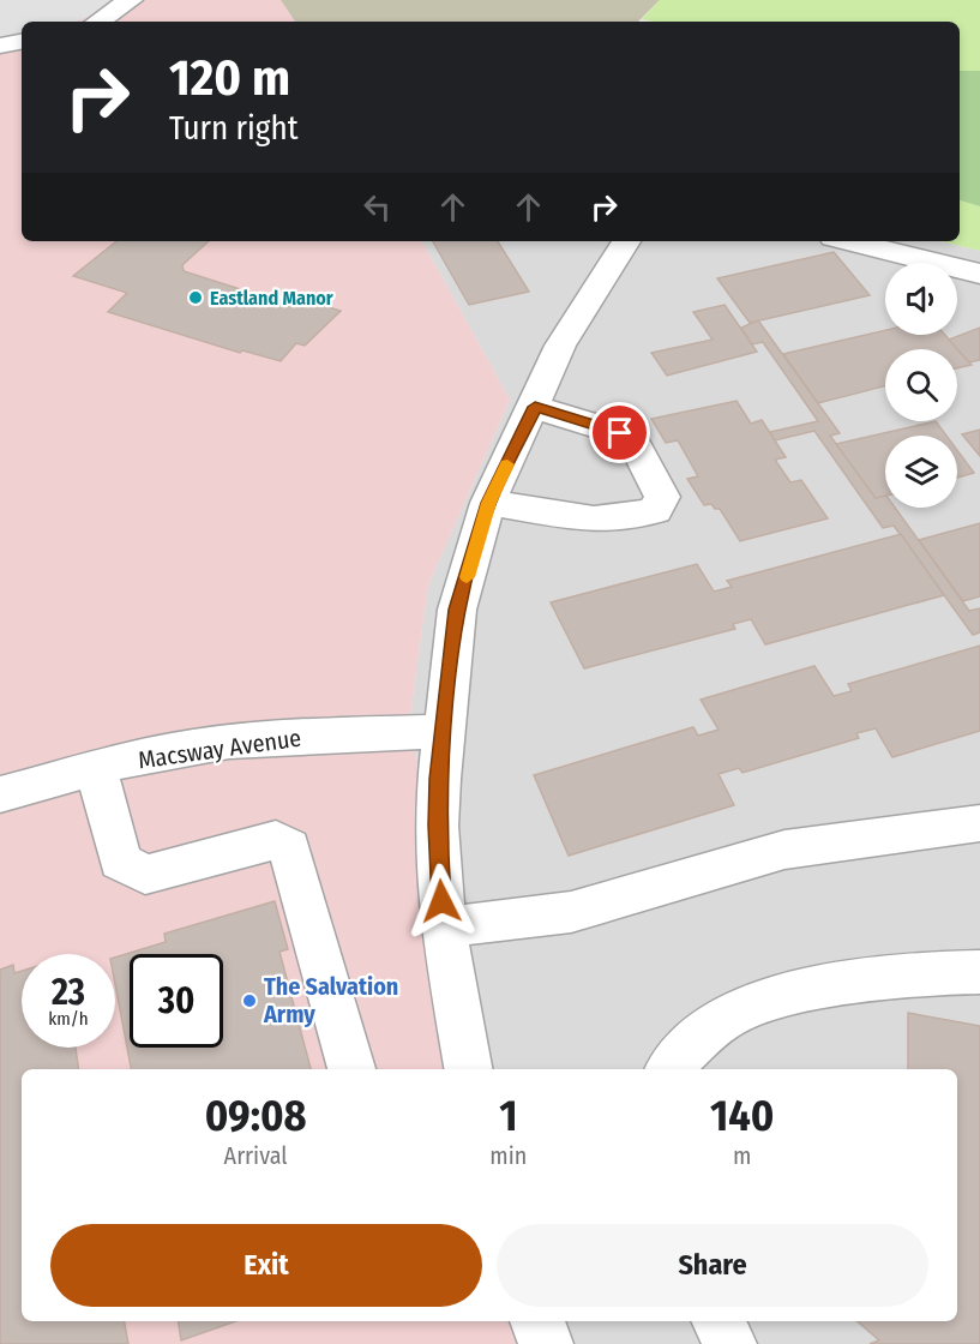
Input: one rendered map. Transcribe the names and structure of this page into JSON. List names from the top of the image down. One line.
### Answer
{"streets":{"street":["Macsway Avenue"]},"places":["Eastland Manor","The Salvation Army"],"page":{"turn":["120 m","Turn right"],"speed":"23 km/h","limit":"30","eta":["09:08","Arrival","1","min","140","m"],"buttons":["Exit","Share"]}}
